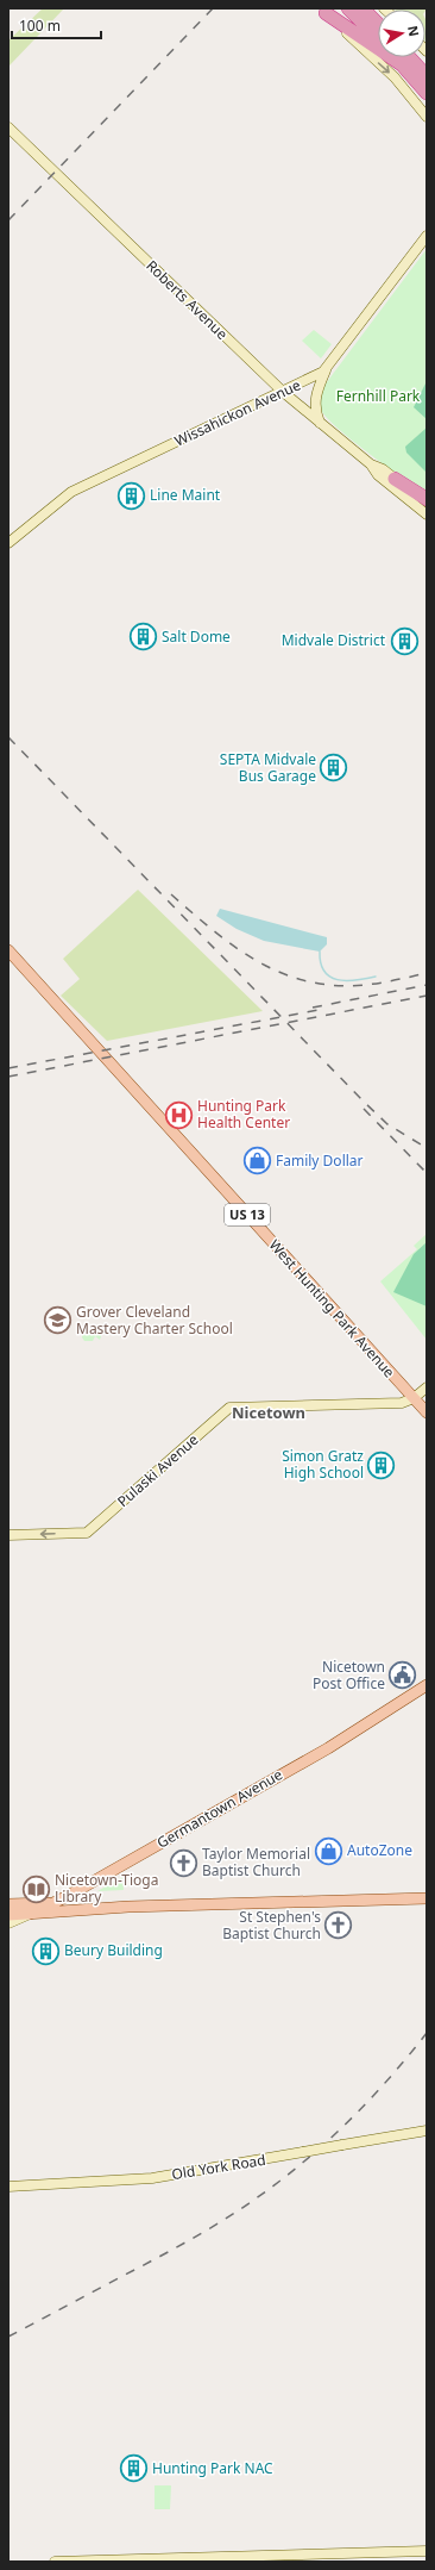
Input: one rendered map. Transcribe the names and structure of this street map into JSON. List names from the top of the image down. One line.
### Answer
{"streets":{"main road":["US 13","West Hunting Park Avenue","Germantown Avenue"],"street":["Roberts Avenue","Wissahickon Avenue","Pulaski Avenue","Old York Road"]},"crossings":[["Roberts Avenue","Wissahickon Avenue"],["West Hunting Park Avenue","Pulaski Avenue"]],"one_way":["Pulaski Avenue"],"districts":["Nicetown"],"parks":["Fernhill Park"],"places":{"building":["Line Maint","Salt Dome","Midvale District","SEPTA Midvale Bus Garage","Simon Gratz High School","Beury Building","Hunting Park NAC"],"hospital":["Hunting Park Health Center"],"shop":["Family Dollar","AutoZone"],"school or university":["Grover Cleveland Mastery Charter School"],"public building":["Nicetown Post Office"],"church":["Taylor Memorial Baptist Church","St Stephen's Baptist Church"],"library":["Nicetown-Tioga Library"]},"scale_bar":"100 m","north":"right"}
